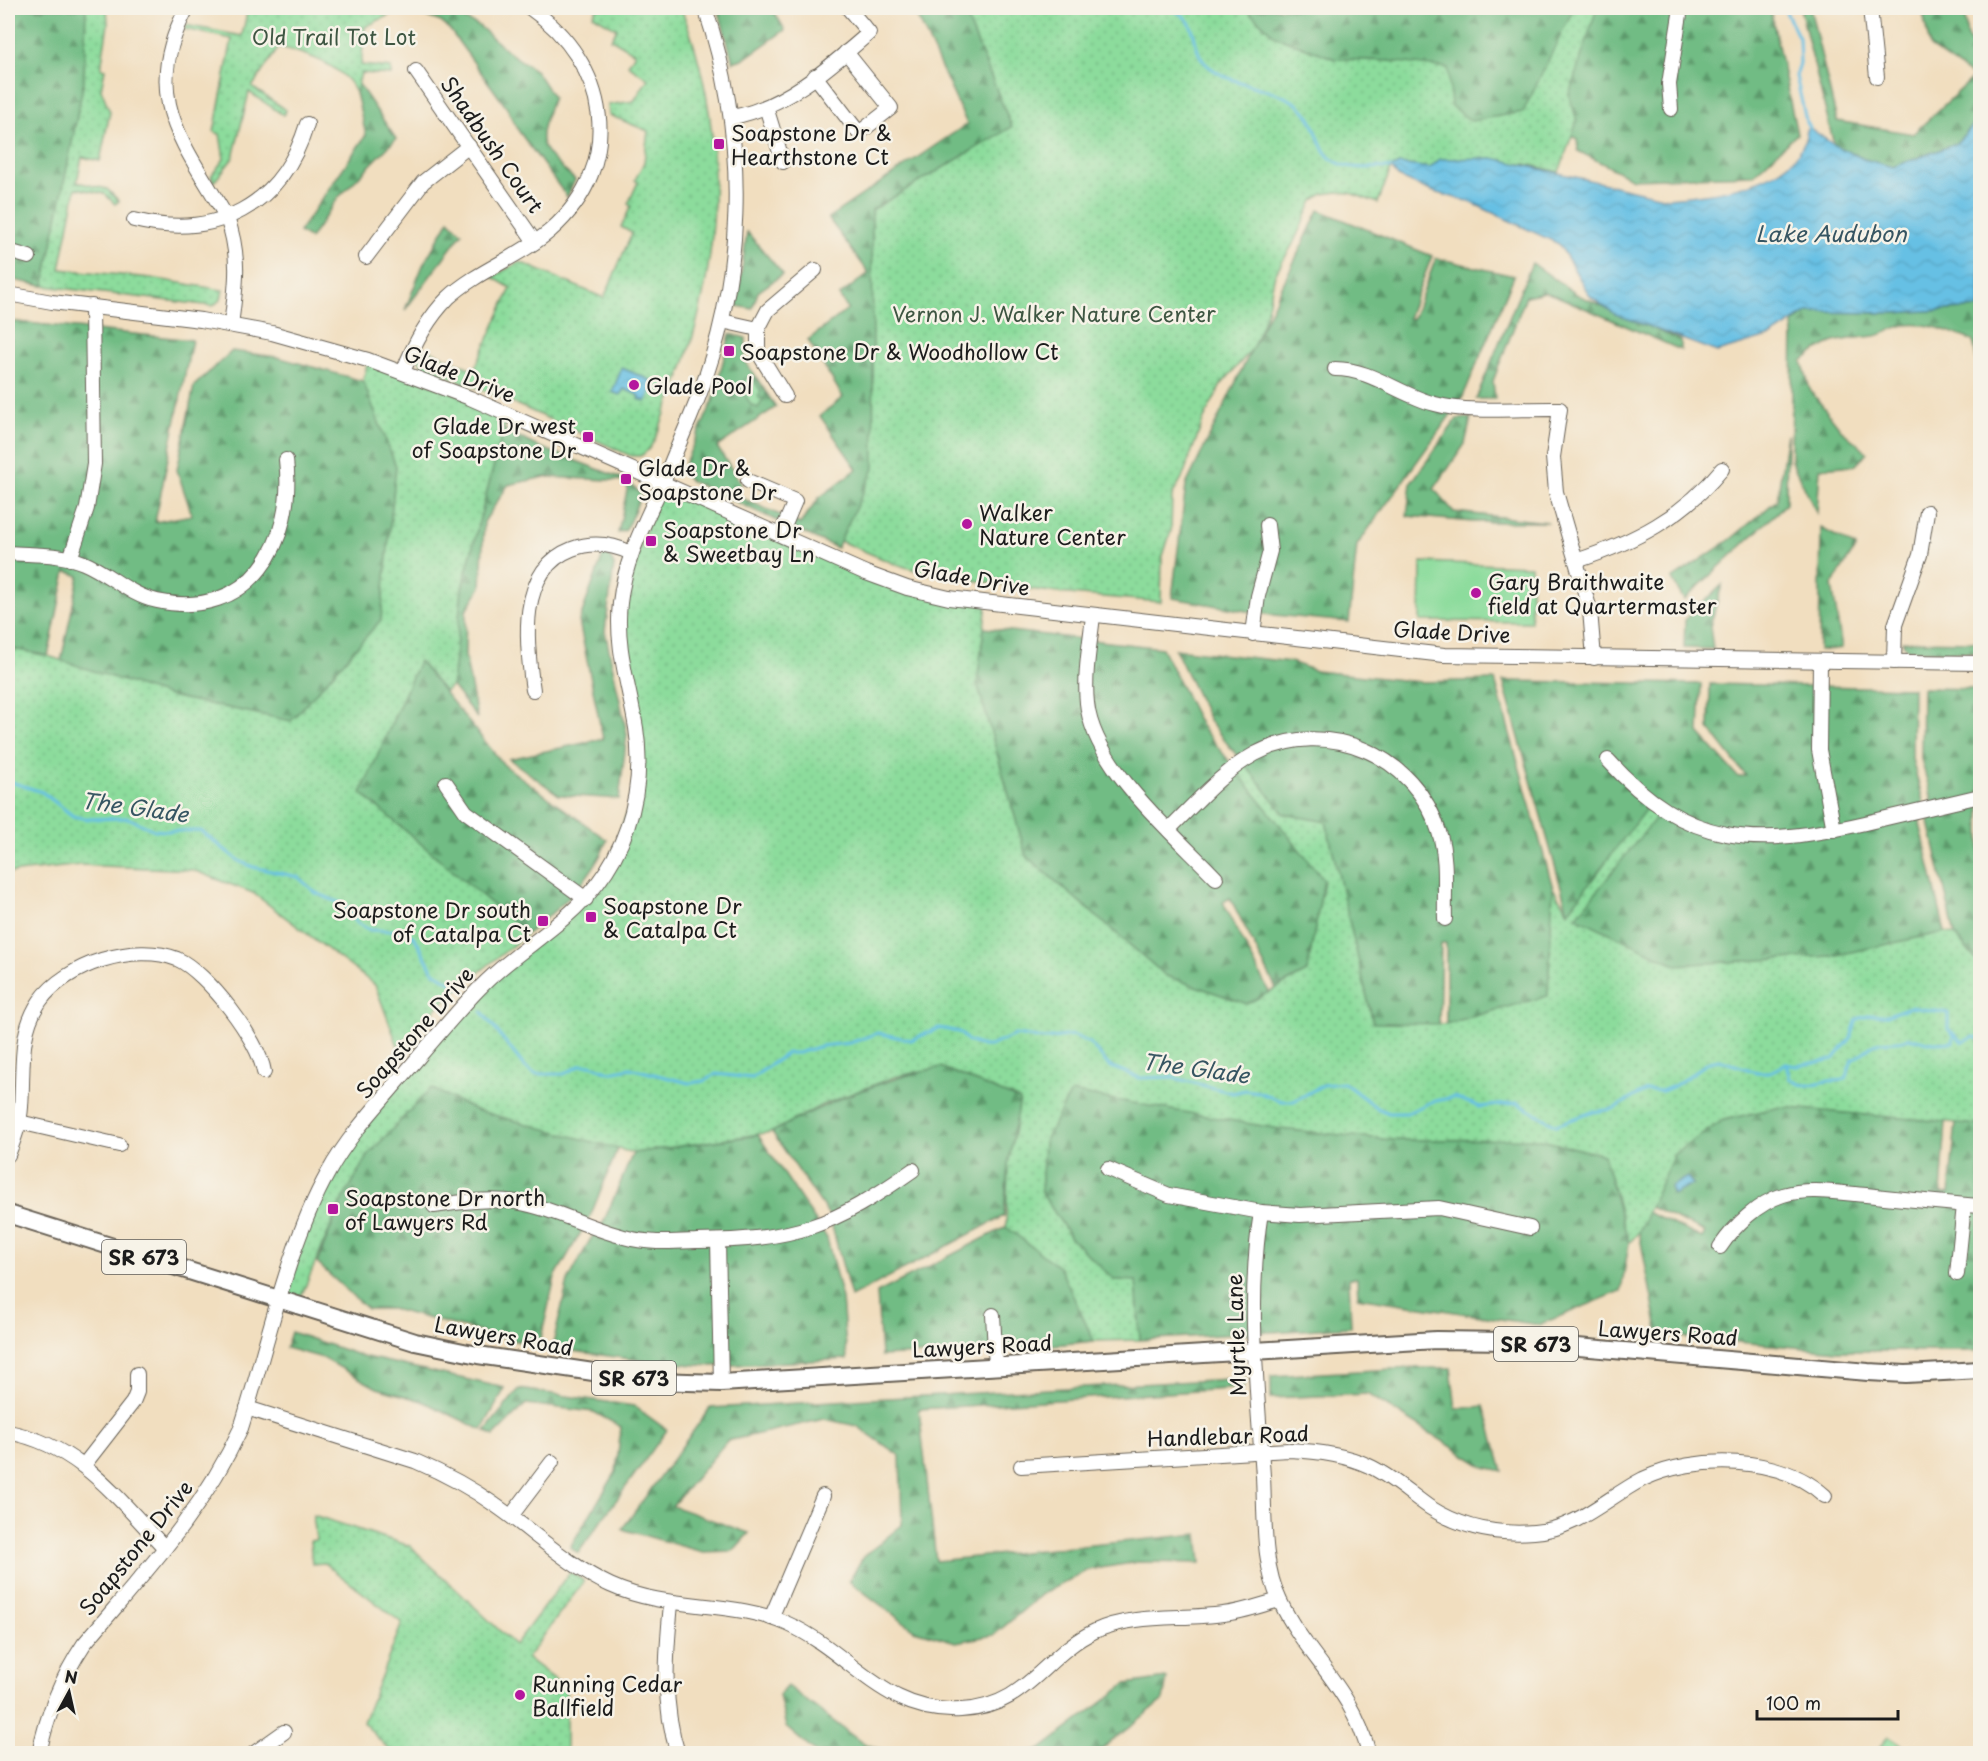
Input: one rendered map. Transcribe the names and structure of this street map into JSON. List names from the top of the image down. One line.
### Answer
{"streets":{"main road":["SR 673","Lawyers Road"],"street":["Shadbush Court","Glade Drive","Soapstone Drive","Myrtle Lane","Handlebar Road"]},"crossings":[["Glade Drive","Soapstone Drive"],["Soapstone Drive","Lawyers Road"],["Lawyers Road","Myrtle Lane"],["Myrtle Lane","Handlebar Road"]],"water":["Lake Audubon","The Glade"],"parks":["Old Trail Tot Lot","Vernon J. Walker Nature Center"],"places":{"transit":["Soapstone Dr & Hearthstone Ct","Soapstone Dr & Woodhollow Ct","Glade Dr west of Soapstone Dr","Glade Dr & Soapstone Dr","Soapstone Dr & Sweetbay Ln","Soapstone Dr & Catalpa Ct","Soapstone Dr south of Catalpa Ct","Soapstone Dr north of Lawyers Rd"],"other":["Glade Pool","Walker Nature Center","Gary Braithwaite field at Quartermaster","Running Cedar Ballfield"]},"scale_bar":"100 m","north":"top"}
